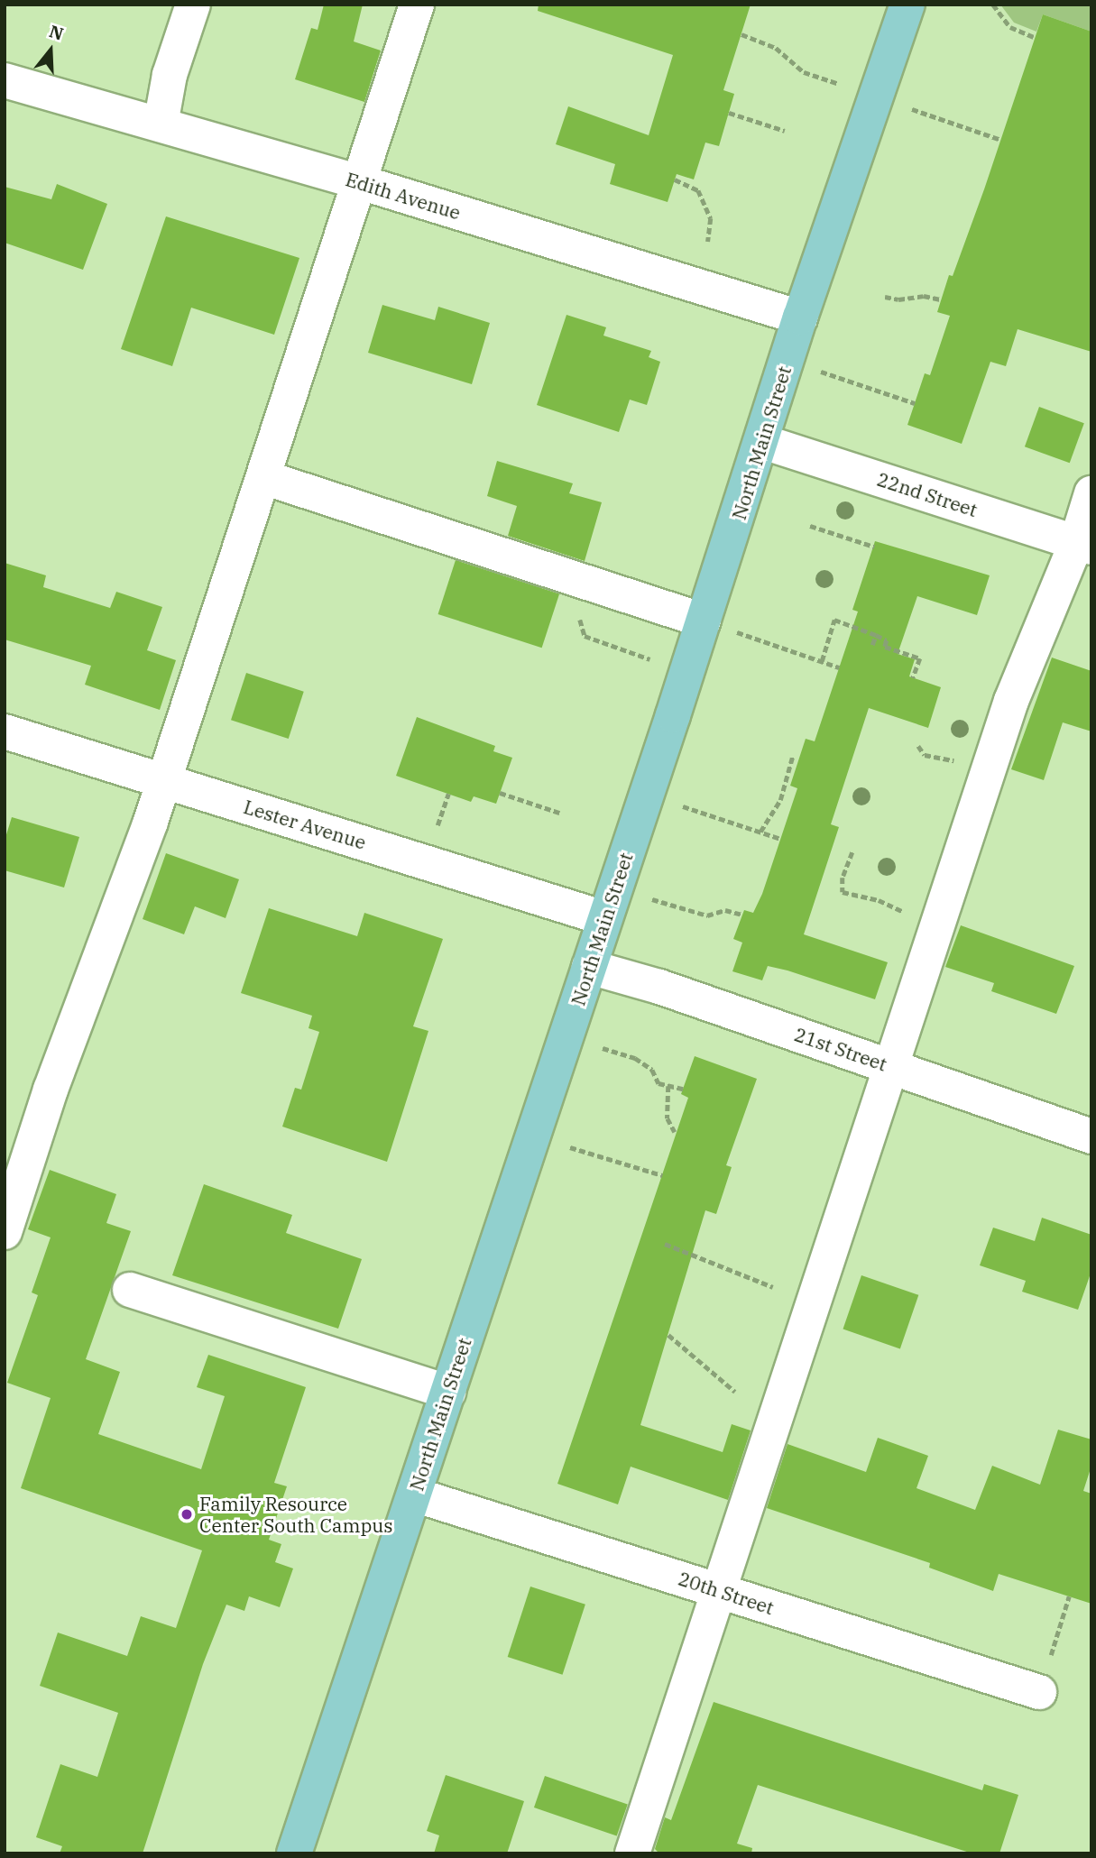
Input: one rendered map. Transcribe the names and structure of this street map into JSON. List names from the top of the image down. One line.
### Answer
{"streets":{"main road":["North Main Street"],"street":["Edith Avenue","22nd Street","Lester Avenue","21st Street","20th Street"]},"crossings":[["Edith Avenue","North Main Street"],["North Main Street","22nd Street"],["North Main Street","Lester Avenue"],["North Main Street","21st Street"],["North Main Street","20th Street"]],"places":["Family Resource Center South Campus"],"north":"top"}
